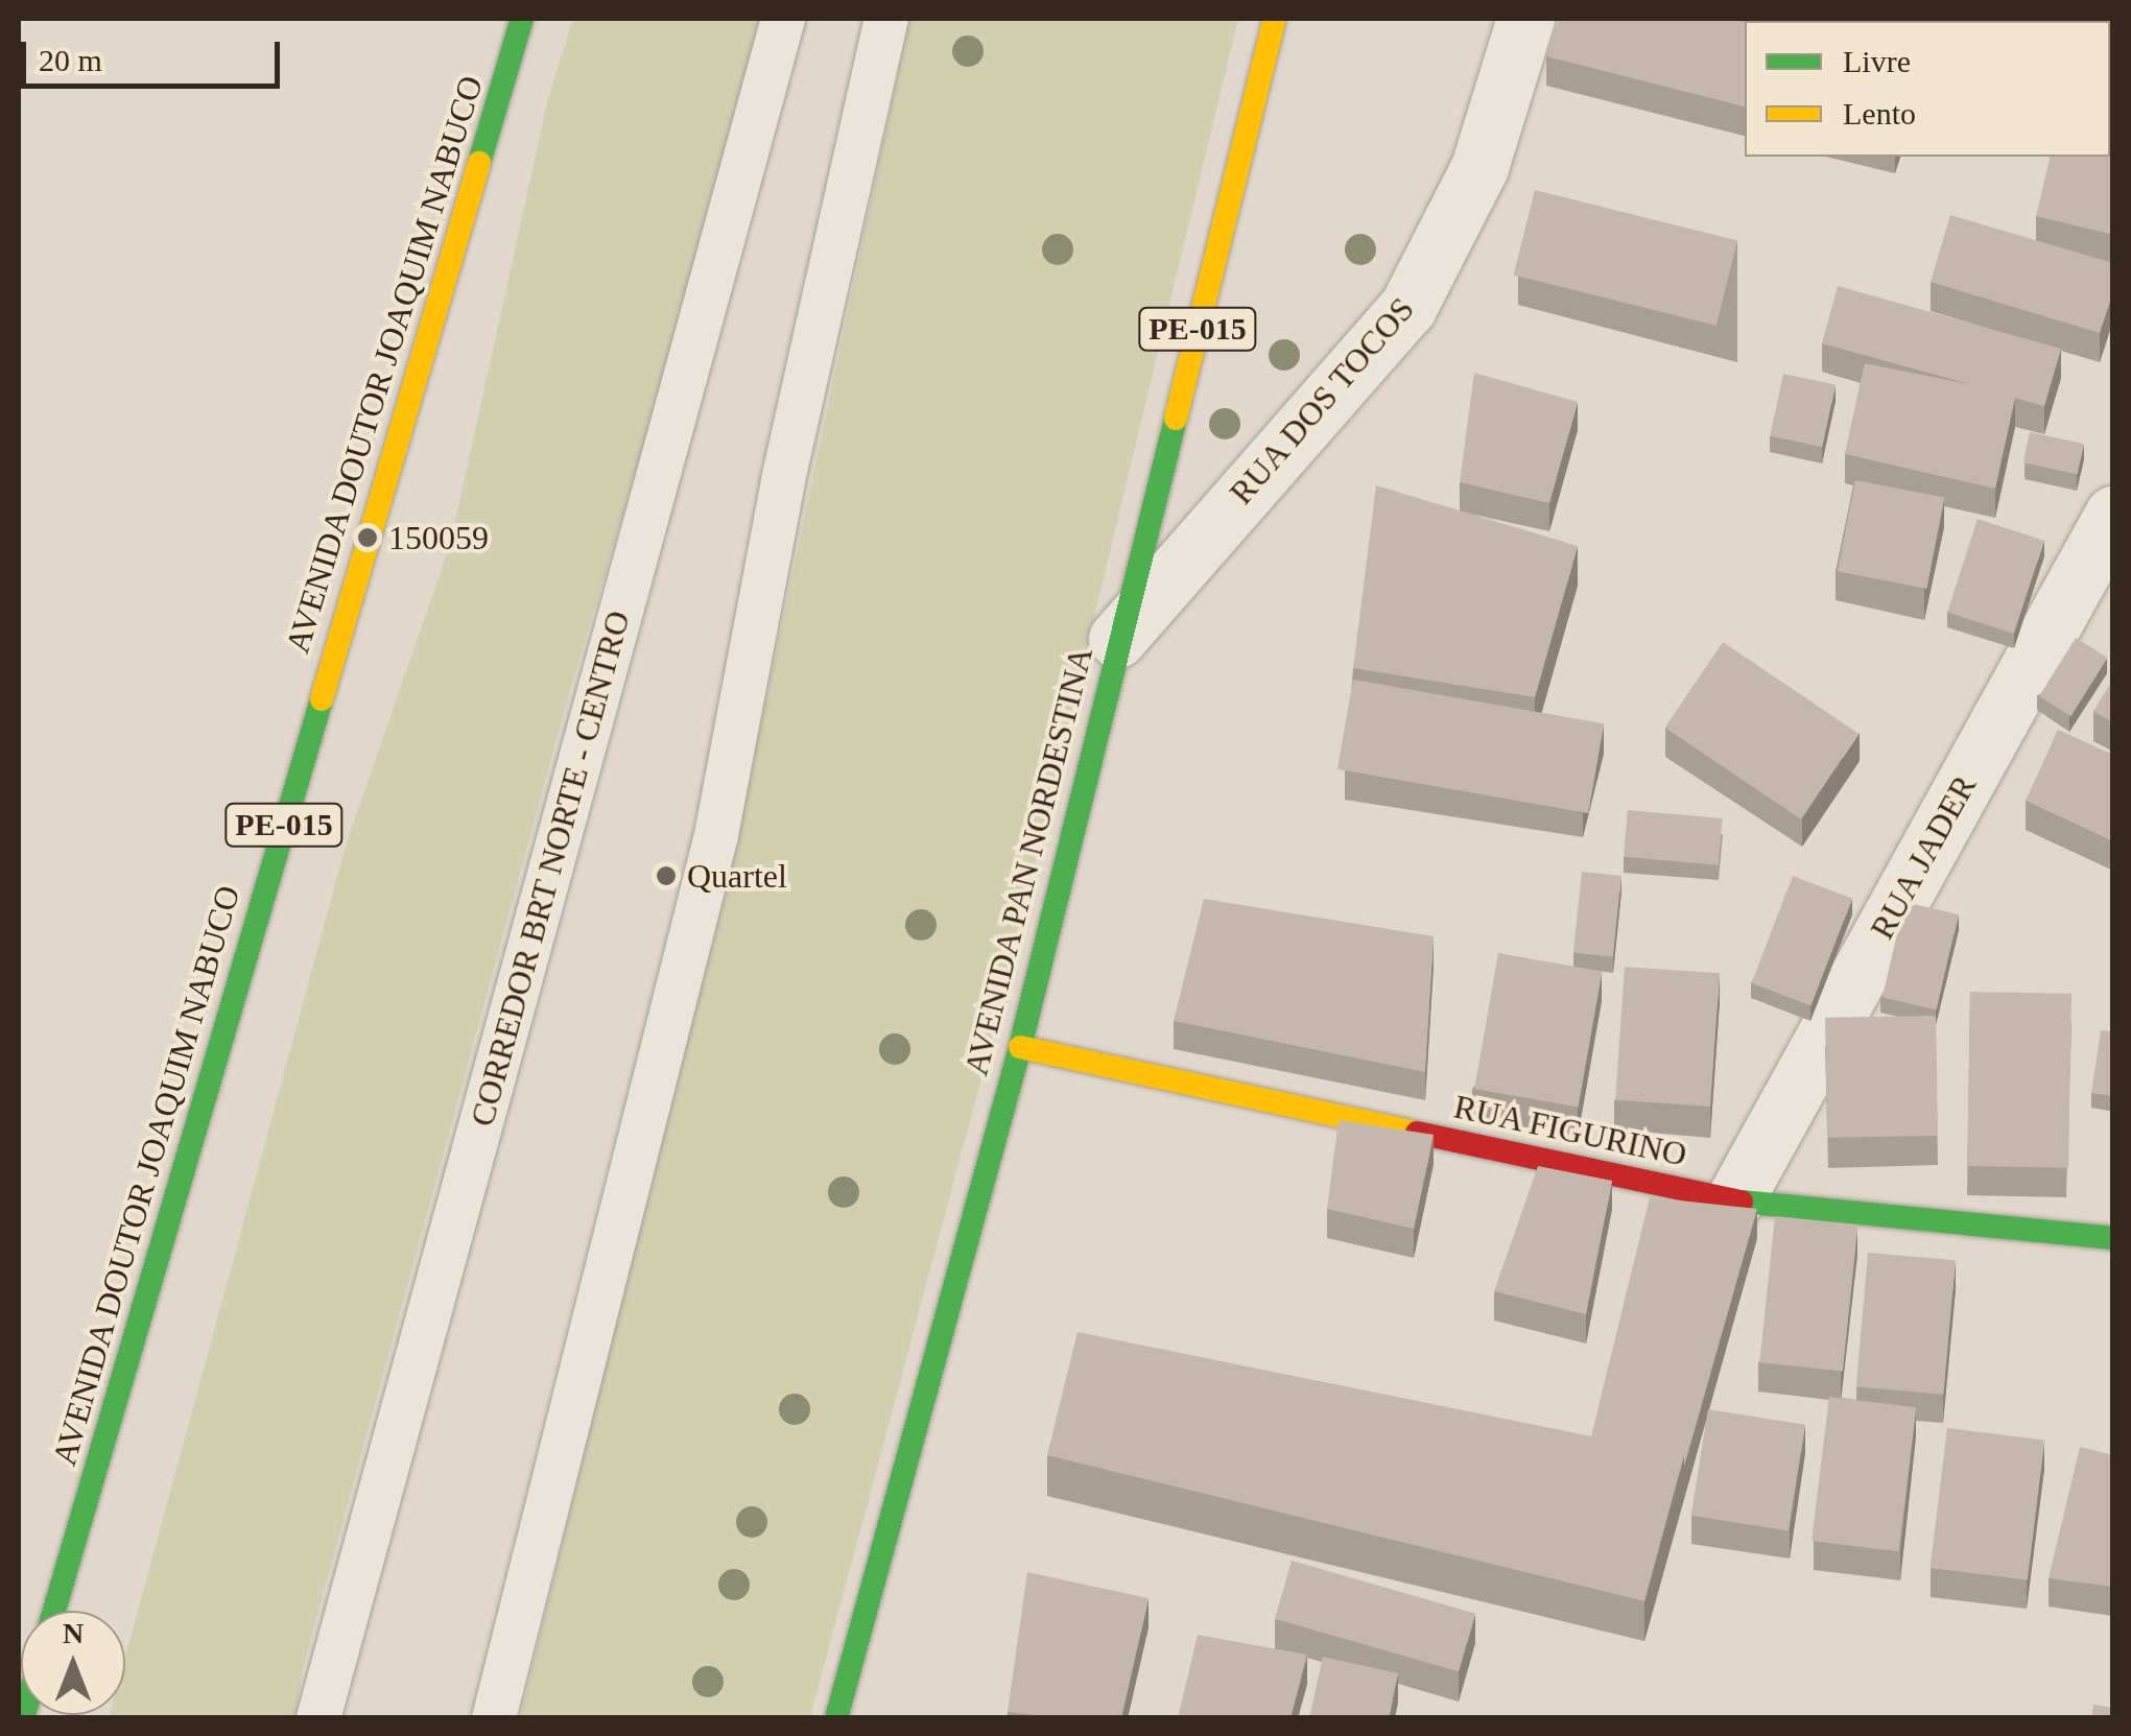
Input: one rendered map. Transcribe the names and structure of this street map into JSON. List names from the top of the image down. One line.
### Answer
{"streets":{"main road":["PE-015","AVENIDA DOUTOR JOAQUIM NABUCO","AVENIDA PAN NORDESTINA","RUA FIGURINO"],"street":["RUA DOS TOCOS","RUA JADER"],"lane":["CORREDOR BRT NORTE - CENTRO"]},"crossings":[["RUA DOS TOCOS","AVENIDA PAN NORDESTINA"],["RUA JADER","RUA FIGURINO"],["AVENIDA PAN NORDESTINA","RUA FIGURINO"]],"places":["150059","Quartel"],"legend":["Livre","Lento"],"scale_bar":"20 m","north":"top"}
